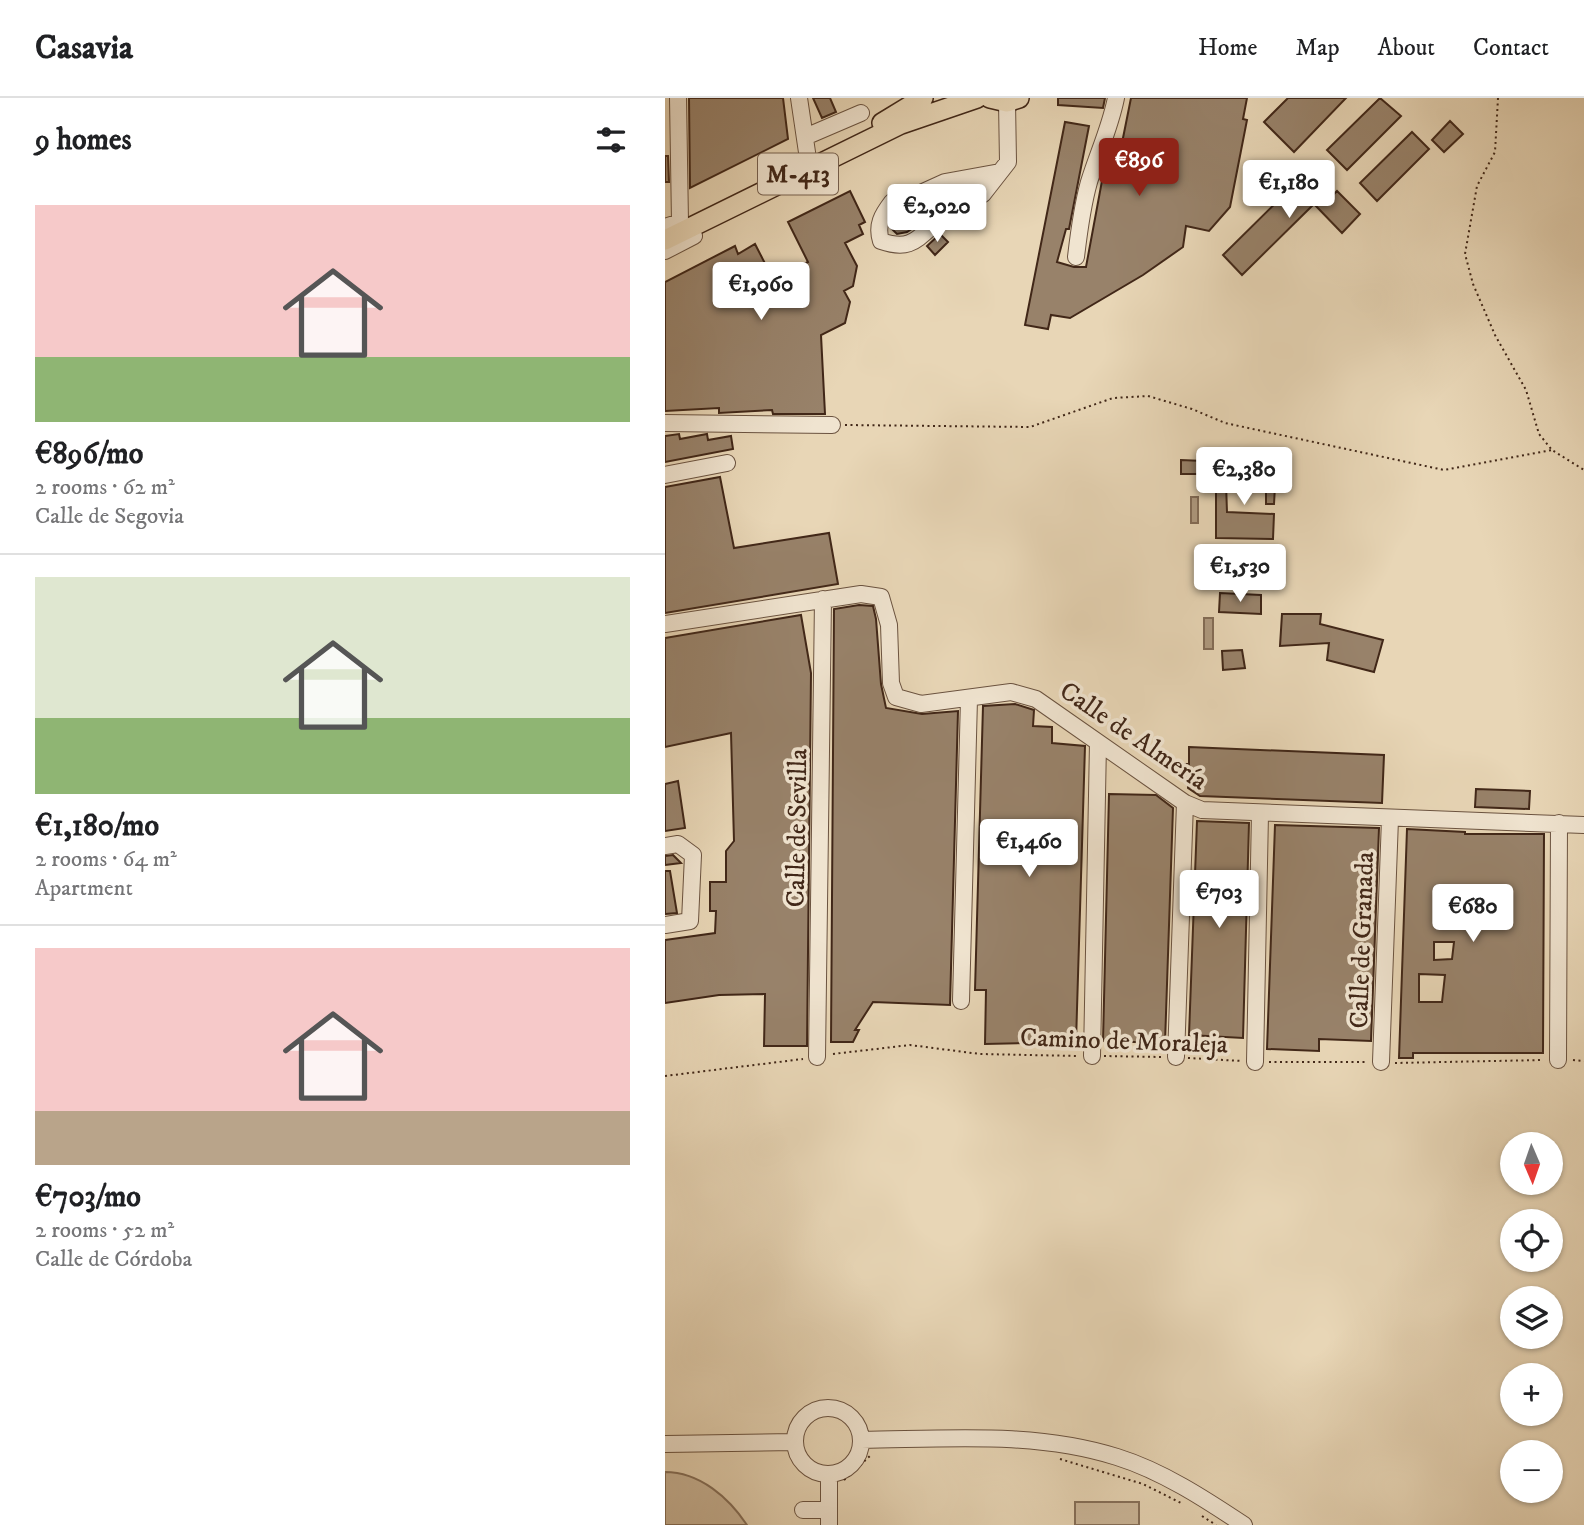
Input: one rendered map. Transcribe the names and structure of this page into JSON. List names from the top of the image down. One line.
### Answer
{"streets":{"main road":["M-413"],"street":["Calle de Almería","Calle de Sevilla","Calle de Granada"],"path":["Camino de Moraleja"]},"crossings":[["Calle de Almería","Calle de Sevilla"],["Calle de Almería","Calle de Granada"],["Calle de Sevilla","Camino de Moraleja"],["Calle de Granada","Camino de Moraleja"]],"north":"bottom","page":{"header":"Casavia","nav":["Home","Map","About","Contact"],"heading":"9 homes","price":["€896","€1,180","€2,020","€1,060","€2,380","€1,530","€1,460","€703","€680"],"list":[{"name":"€896/mo","note":"2 rooms · 62 m² · Calle de Segovia"},{"name":"€1,180/mo","note":"2 rooms · 64 m² · Apartment"},{"name":"€703/mo","note":"2 rooms · 52 m² · Calle de Córdoba"}],"map_buttons":["+","−"]}}
